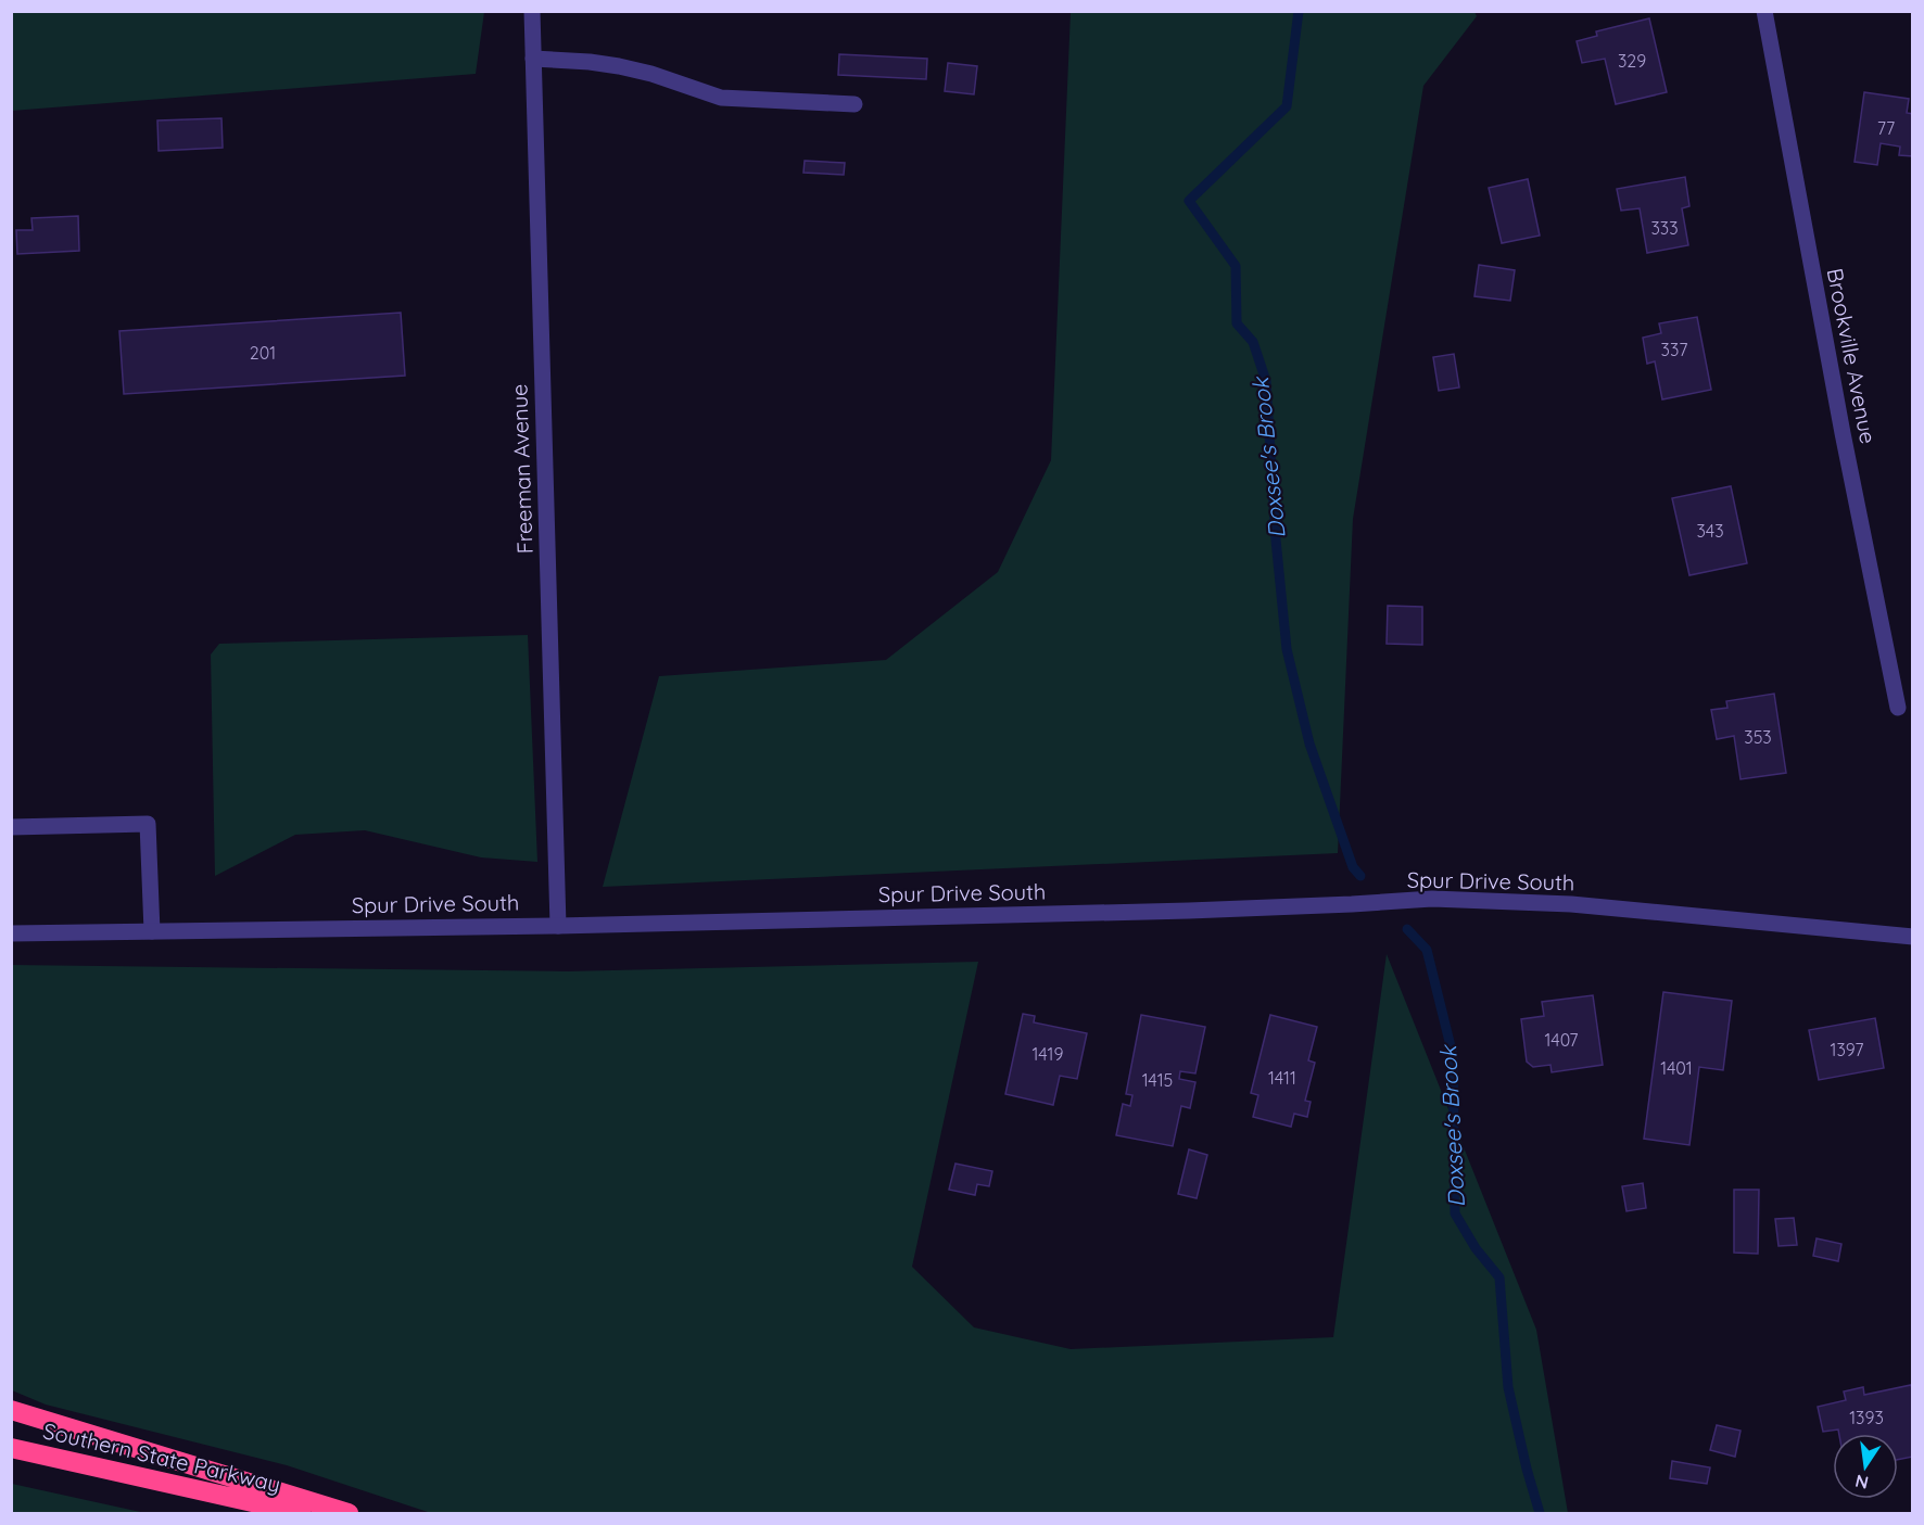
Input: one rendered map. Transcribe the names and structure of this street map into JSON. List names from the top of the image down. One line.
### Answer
{"streets":{"highway":["Southern State Parkway"],"street":["Brookville Avenue","Freeman Avenue","Spur Drive South"]},"crossings":[["Freeman Avenue","Spur Drive South"]],"water":["Doxsee's Brook"],"house_numbers":["329","77","333","337","201","343","353","1407","1397","1419","1401","1411","1415","1393"],"north":"bottom"}
